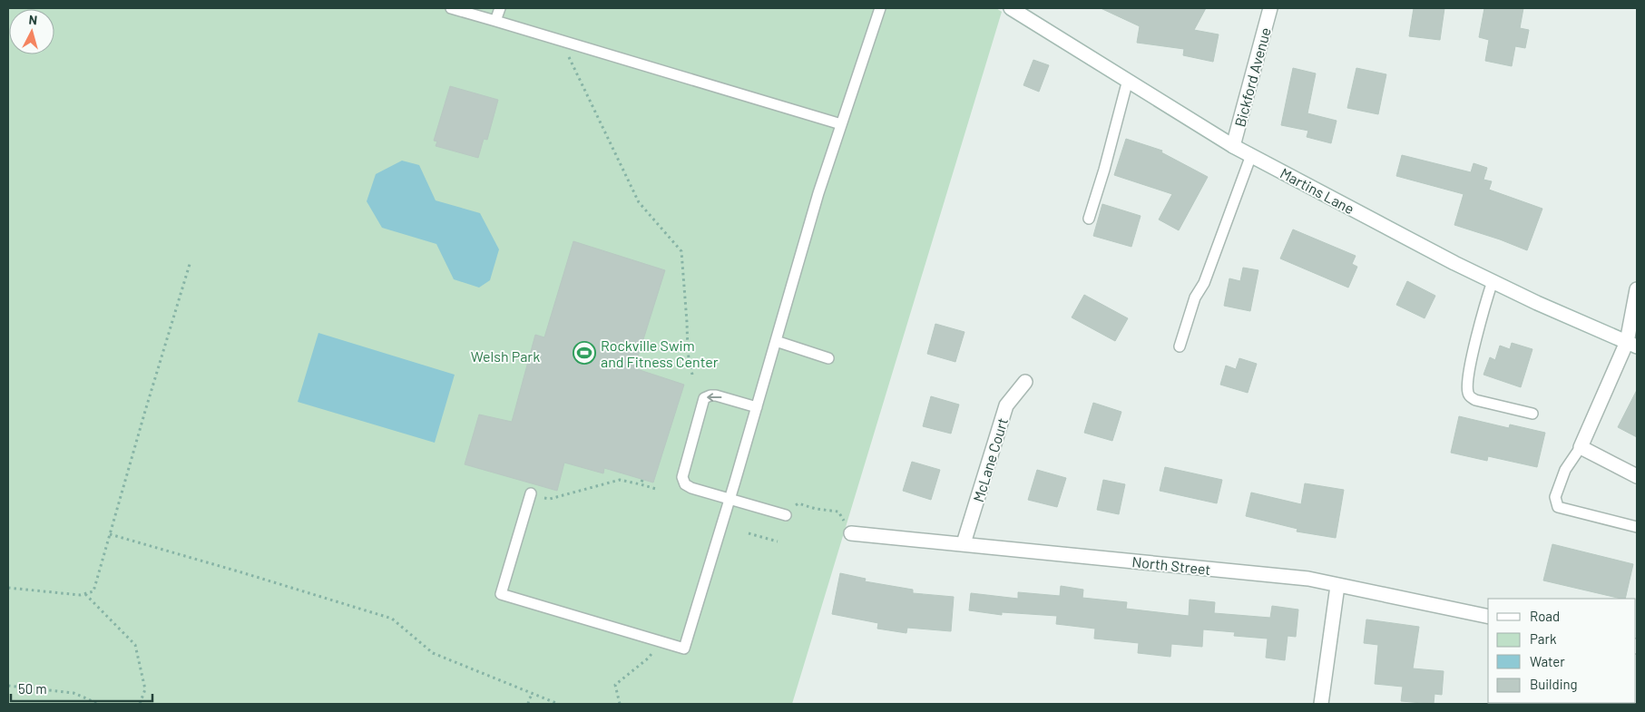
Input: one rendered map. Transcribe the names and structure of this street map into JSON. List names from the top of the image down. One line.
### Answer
{"streets":{"street":["Bickford Avenue","Martins Lane","McLane Court","North Street"]},"crossings":[["Bickford Avenue","Martins Lane"],["McLane Court","North Street"]],"parks":["Welsh Park"],"places":{"sports":["Rockville Swim and Fitness Center"]},"legend":["Road","Park","Water","Building"],"scale_bar":"50 m","north":"top"}
